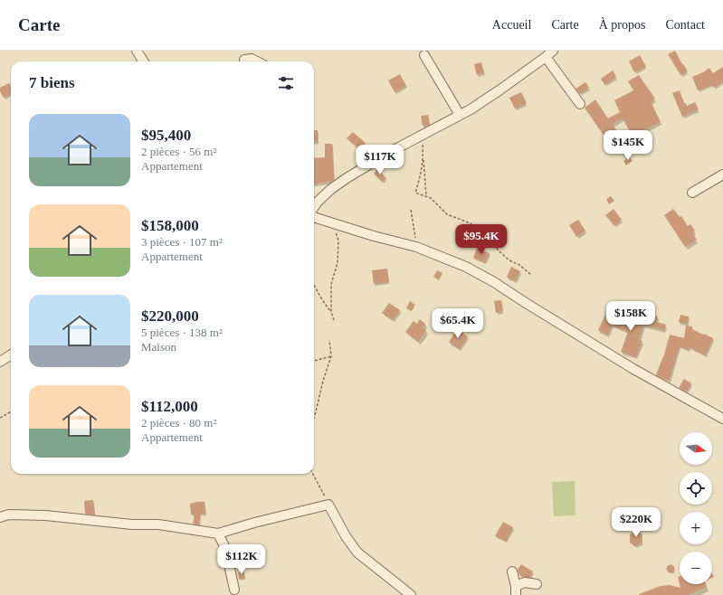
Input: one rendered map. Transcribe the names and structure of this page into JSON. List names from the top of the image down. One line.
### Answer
{"north":"right","page":{"header":"Carte","nav":["Accueil","Carte","À propos","Contact"],"heading":"7 biens","list":[{"name":"$95,400","note":"2 pièces · 56 m² · Appartement"},{"name":"$158,000","note":"3 pièces · 107 m² · Appartement"},{"name":"$220,000","note":"5 pièces · 138 m² · Maison"},{"name":"$112,000","note":"2 pièces · 80 m² · Appartement"}],"price":["$145K","$117K","$95.4K","$158K","$65.4K","$220K","$112K"],"map_buttons":["+","−"]}}
